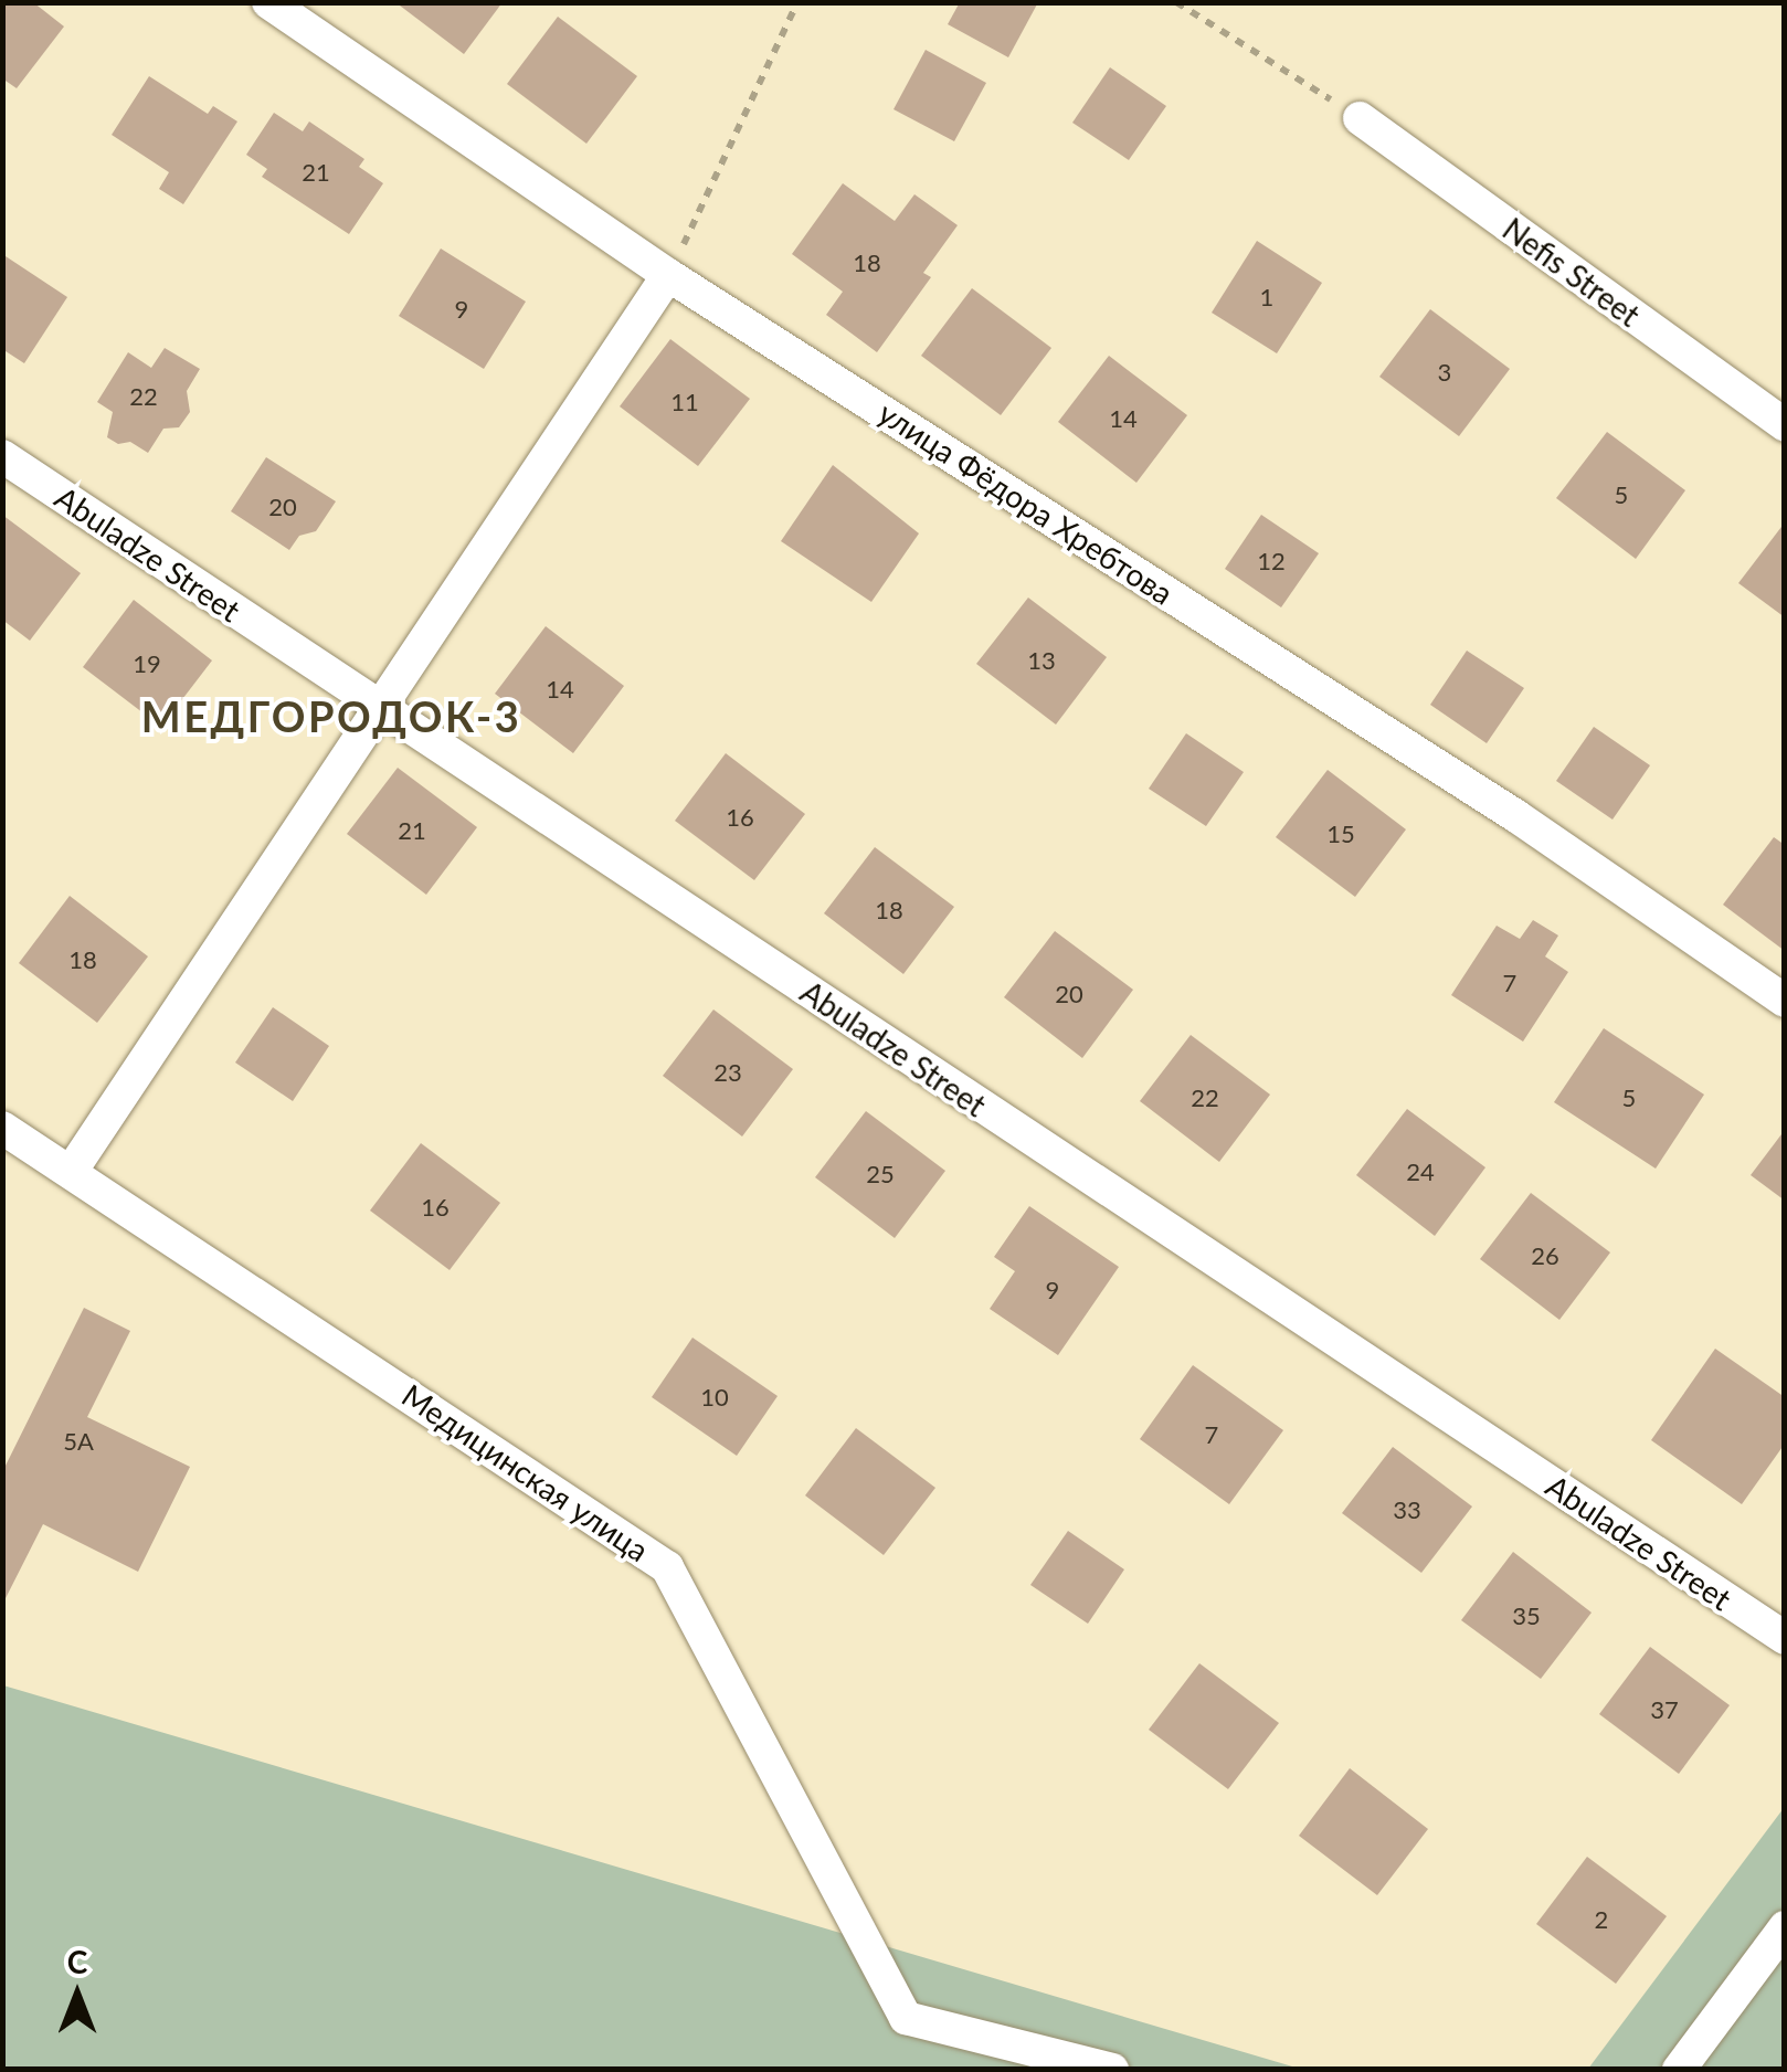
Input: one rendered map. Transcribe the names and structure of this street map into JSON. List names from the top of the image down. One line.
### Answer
{"streets":{"street":["Nefis Street","улица Фёдора Хребтова","Abuladze Street","Медицинская улица"]},"districts":["МЕДГОРОДОК-3"],"house_numbers":["21","18","1","9","3","22","11","14","5","20","12","13","19","14","16","21","15","18","18","7","20","23","22","5","24","25","16","26","9","10","7","5А","33","35","37","2"],"north":"top"}
